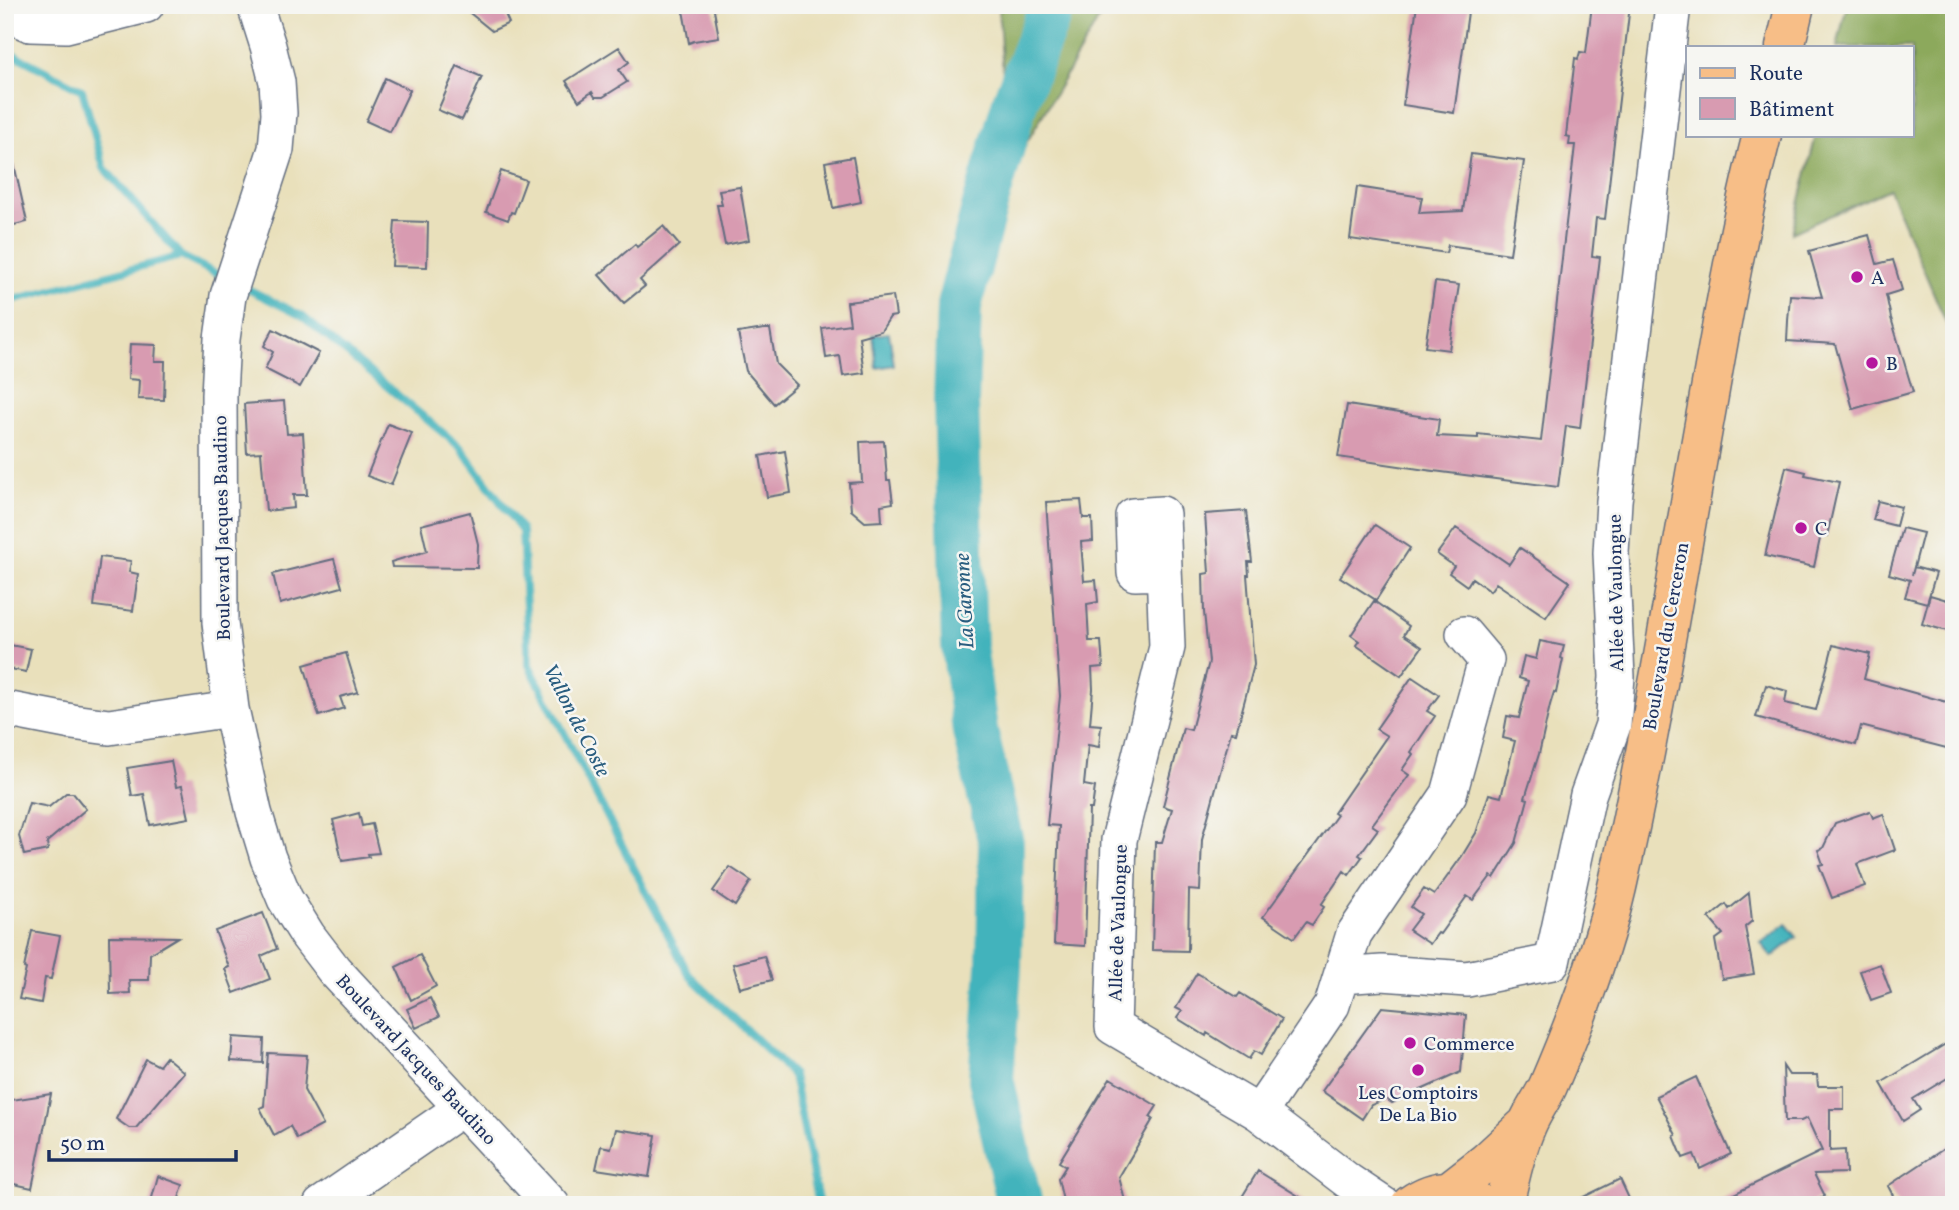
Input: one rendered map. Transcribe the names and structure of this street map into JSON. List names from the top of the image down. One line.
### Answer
{"streets":{"main road":["Boulevard du Cerceron"],"street":["Boulevard Jacques Baudino","Allée de Vaulongue"]},"water":["La Garonne","Vallon de Coste"],"places":["A","B","C","Commerce","Les Comptoirs De La Bio"],"legend":["Route","Bâtiment"],"scale_bar":"50 m"}
